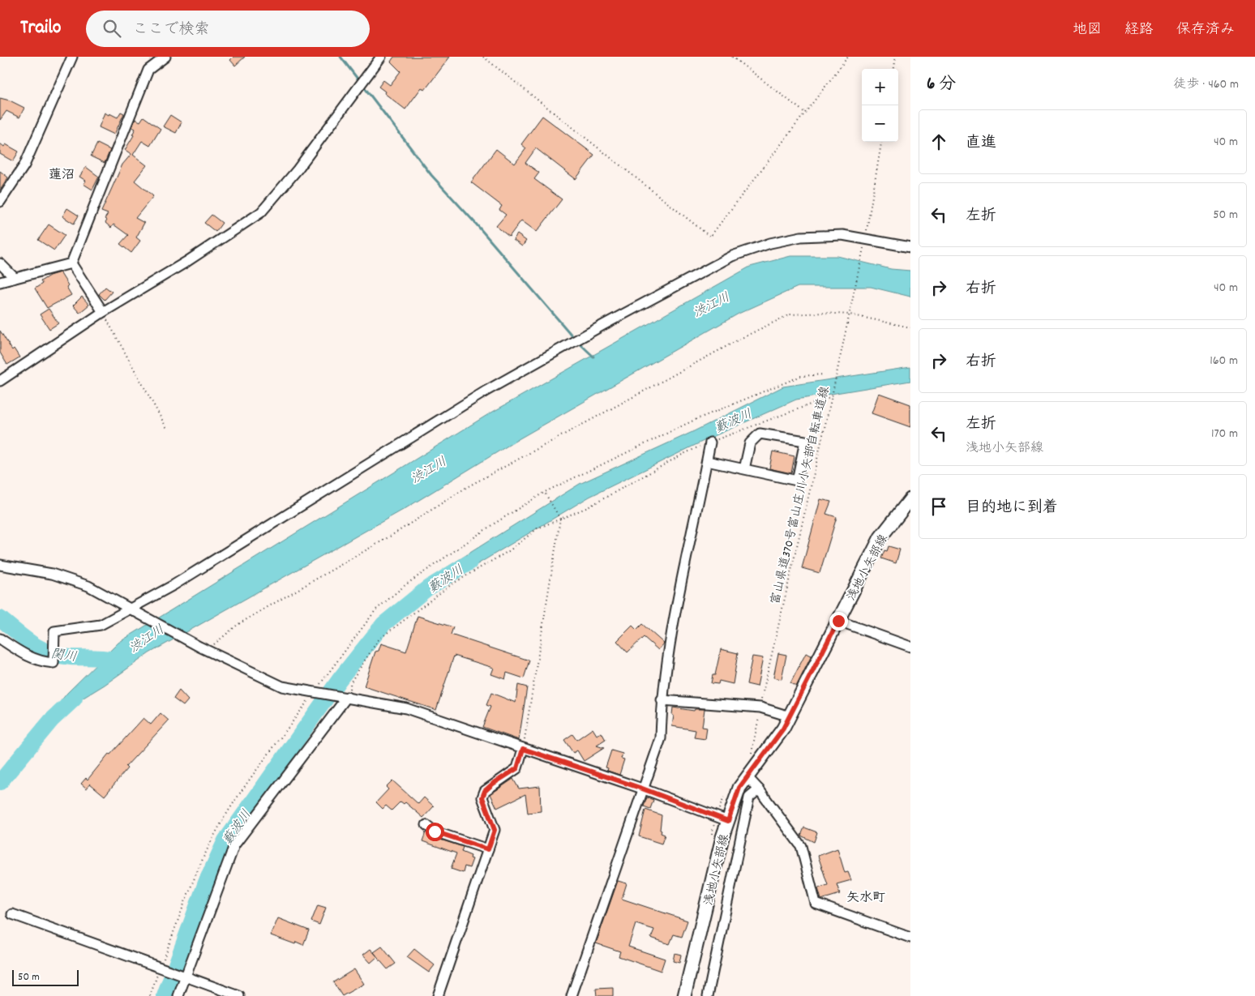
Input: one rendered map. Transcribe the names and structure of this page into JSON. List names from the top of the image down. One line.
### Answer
{"streets":{"main road":["浅地小矢部線"],"path":["富山県道370号富山庄川小矢部自転車道線"]},"districts":["蓮沼","矢水町"],"water":["渋江川","藪波川","関川"],"scale_bar":"50 m","page":{"header":"Trailo","search":"ここで検索","nav":["地図","経路","保存済み"],"heading":["6 分","徒歩 · 460 m"],"map_buttons":["+","−"],"list":[["直進","40 m"],["左折","50 m"],["右折","40 m"],["右折","160 m"],["左折","浅地小矢部線","170 m"],"目的地に到着"],"scale":"50 m"}}
